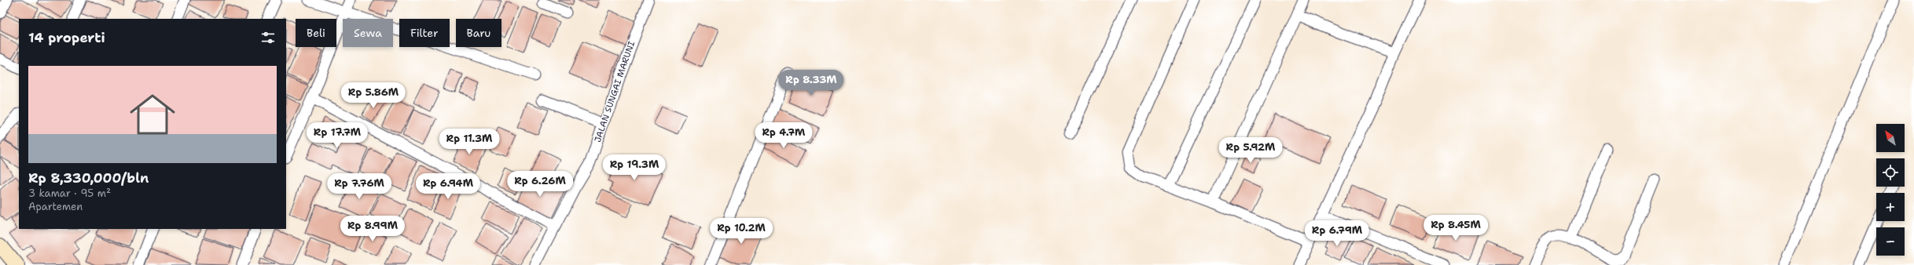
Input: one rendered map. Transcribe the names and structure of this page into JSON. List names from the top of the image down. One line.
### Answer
{"streets":{"street":["JALAN SUNGAI MARUNI"]},"north":"top left","page":{"chip":["Beli","Sewa","Filter","Baru"],"heading":"14 properti","list":[{"name":"Rp 8,330,000/bln","note":"3 kamar · 95 m² · Apartemen"}],"price":["Rp 8.33M","Rp 5.86M","Rp 17.7M","Rp 4.7M","Rp 11.3M","Rp 5.92M","Rp 19.3M","Rp 6.26M","Rp 7.76M","Rp 6.94M","Rp 8.45M","Rp 8.99M","Rp 10.2M","Rp 6.79M"],"map_buttons":["+","−"]}}
